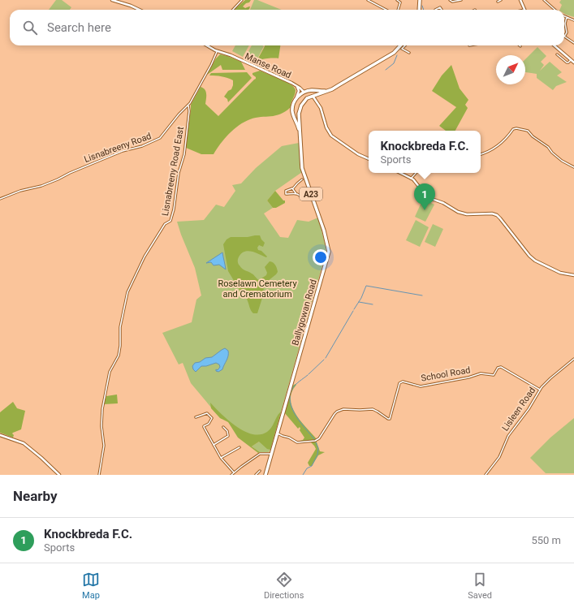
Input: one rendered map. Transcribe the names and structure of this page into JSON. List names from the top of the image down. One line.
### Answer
{"streets":{"main road":["A23","Ballygowan Road"],"street":["Manse Road","Lisnabreeny Road","Lisnabreeny Road East","School Road","Lisleen Road"]},"crossings":[["Manse Road","Lisnabreeny Road"],["Lisnabreeny Road","Lisnabreeny Road East"],["Ballygowan Road","School Road"],["School Road","Lisleen Road"]],"parks":["Roselawn Cemetery and Crematorium"],"north":"top right","page":{"search":"Search here","popup":["Knockbreda F.C.","Sports"],"pins":"1","heading":"Nearby","list":[{"mark":"1","name":"Knockbreda F.C.","note":"Sports","value":"550 m"}],"nav":["Map","Directions","Saved"]}}
